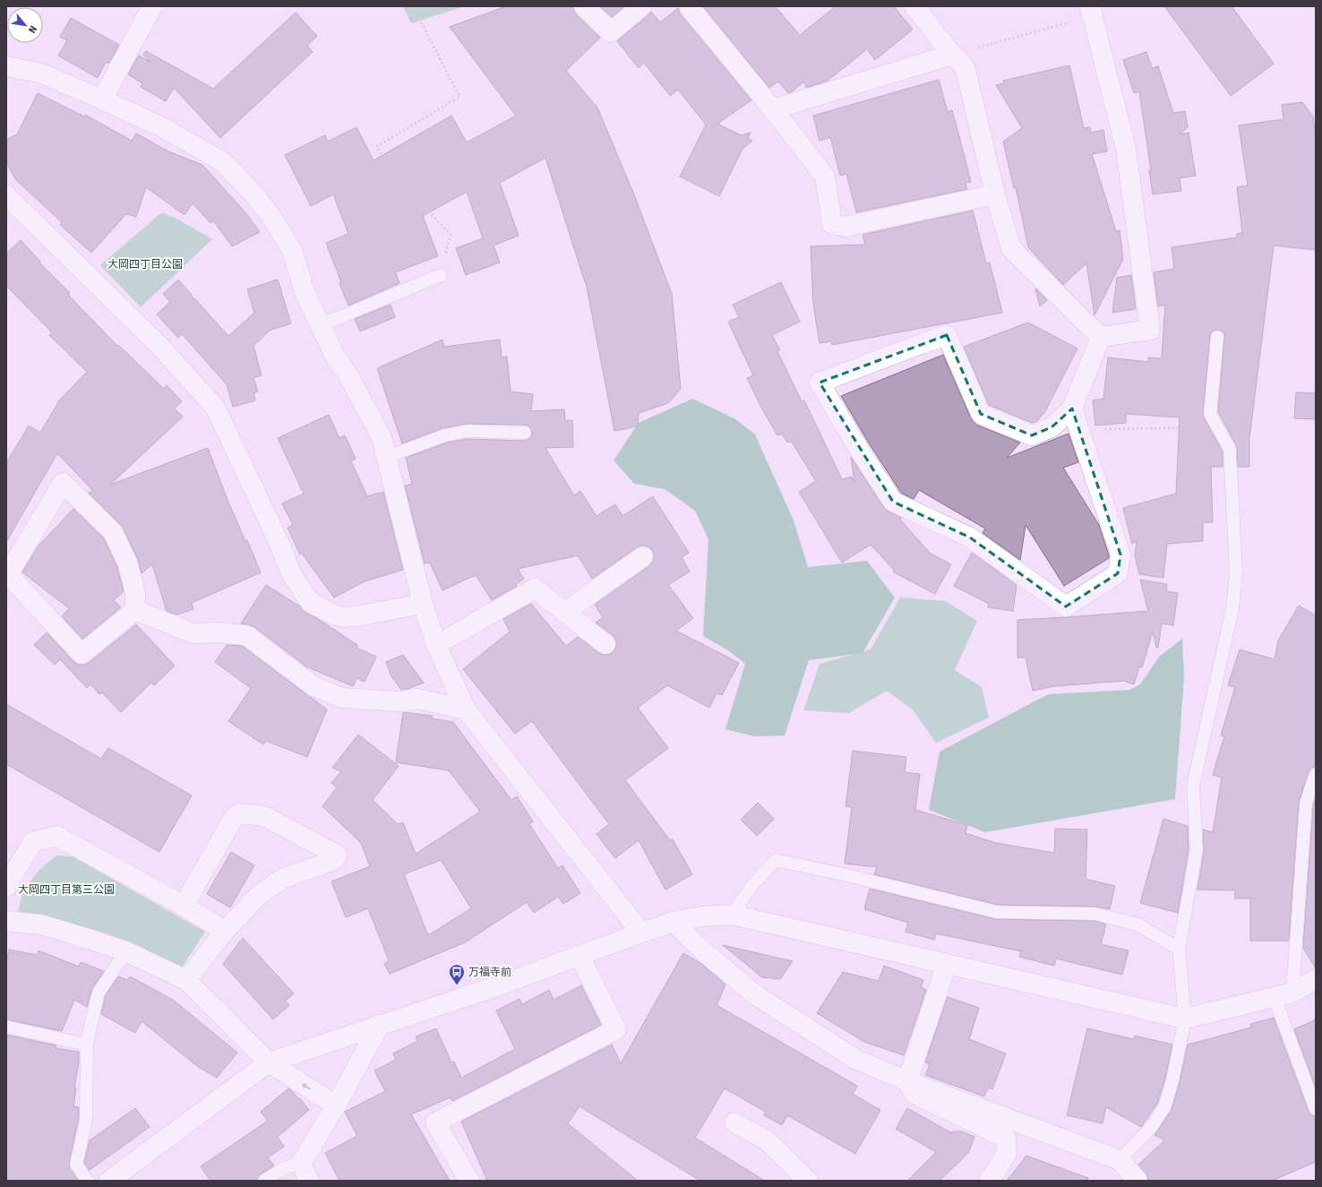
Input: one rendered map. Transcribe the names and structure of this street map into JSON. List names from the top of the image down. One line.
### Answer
{"parks":["大岡四丁目公園","大岡四丁目第三公園"],"places":{"bus stop":["万福寺前"]},"north":"bottom right"}
